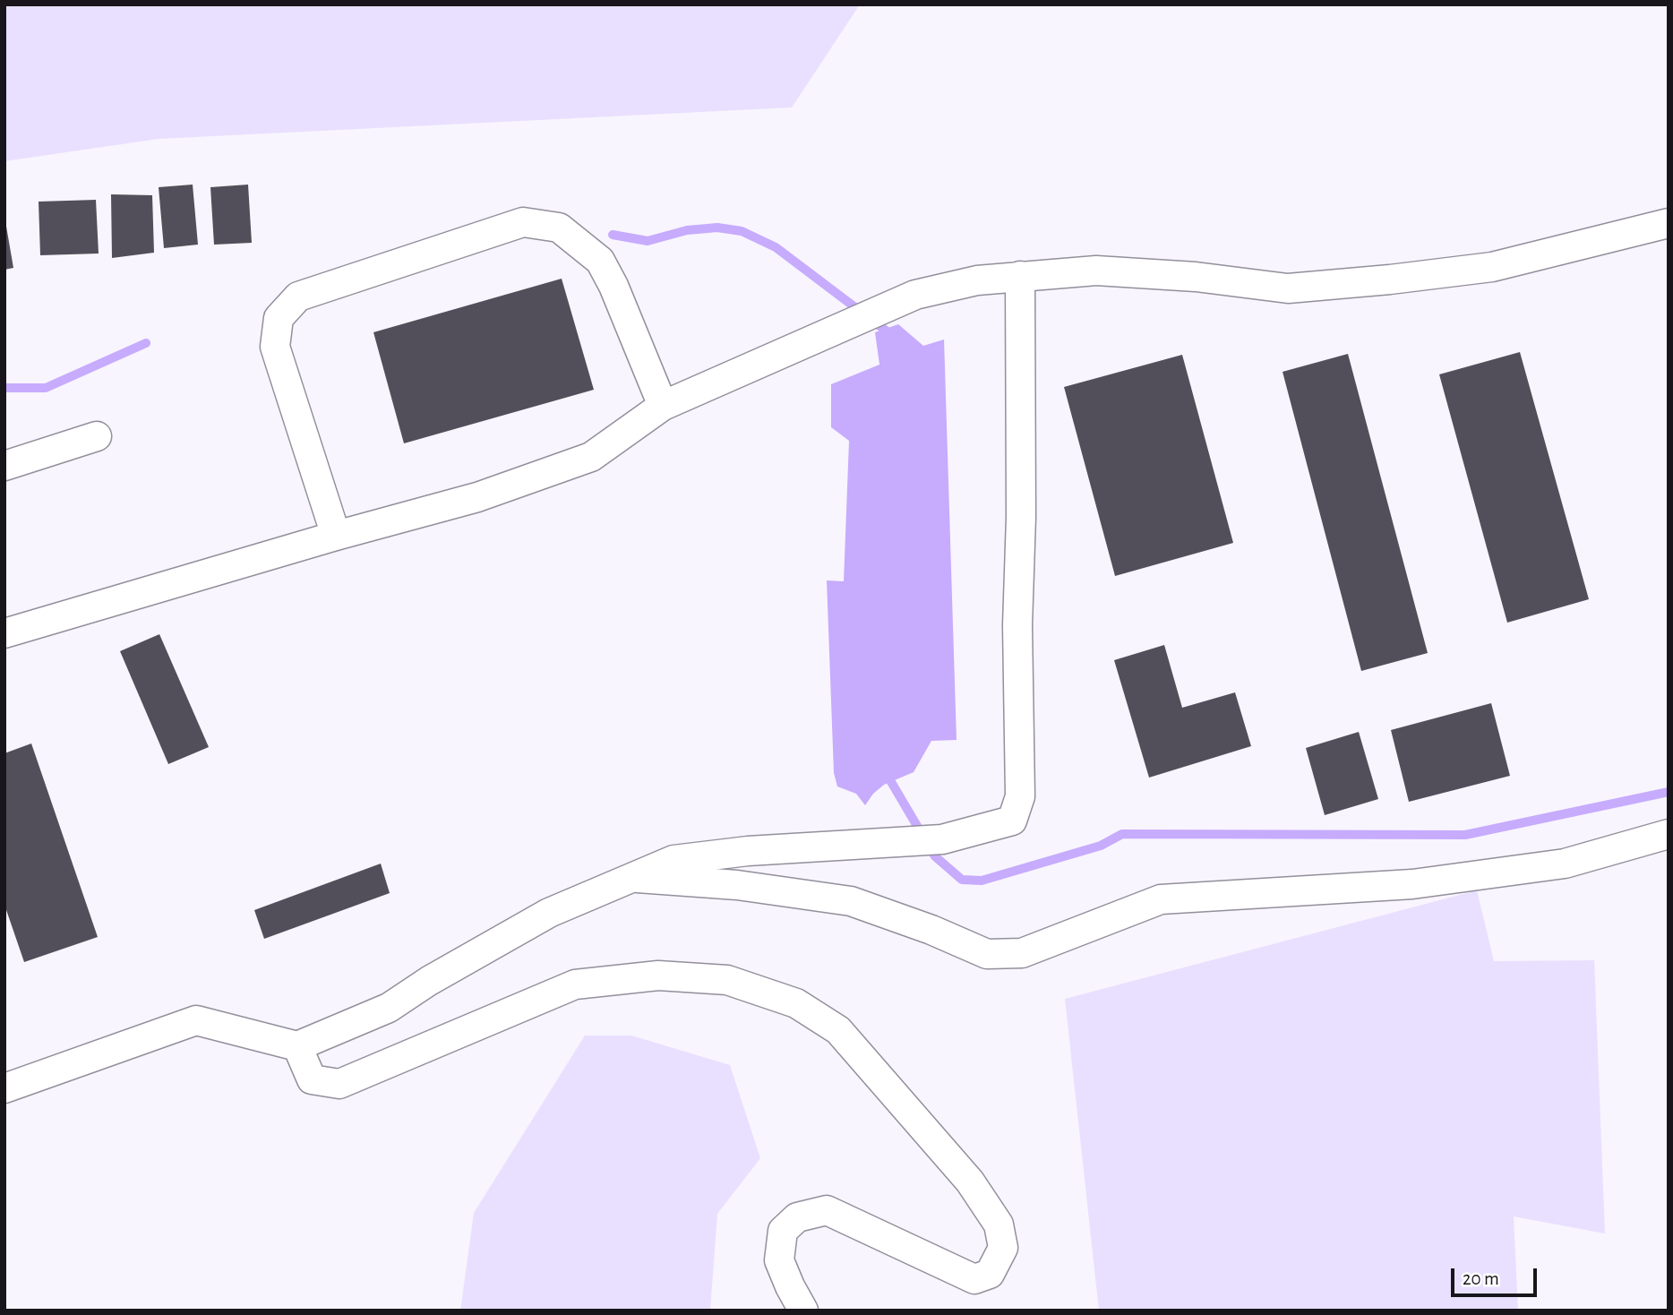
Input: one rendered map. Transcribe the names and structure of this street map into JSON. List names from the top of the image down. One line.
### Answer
{"scale_bar":"20 m"}
